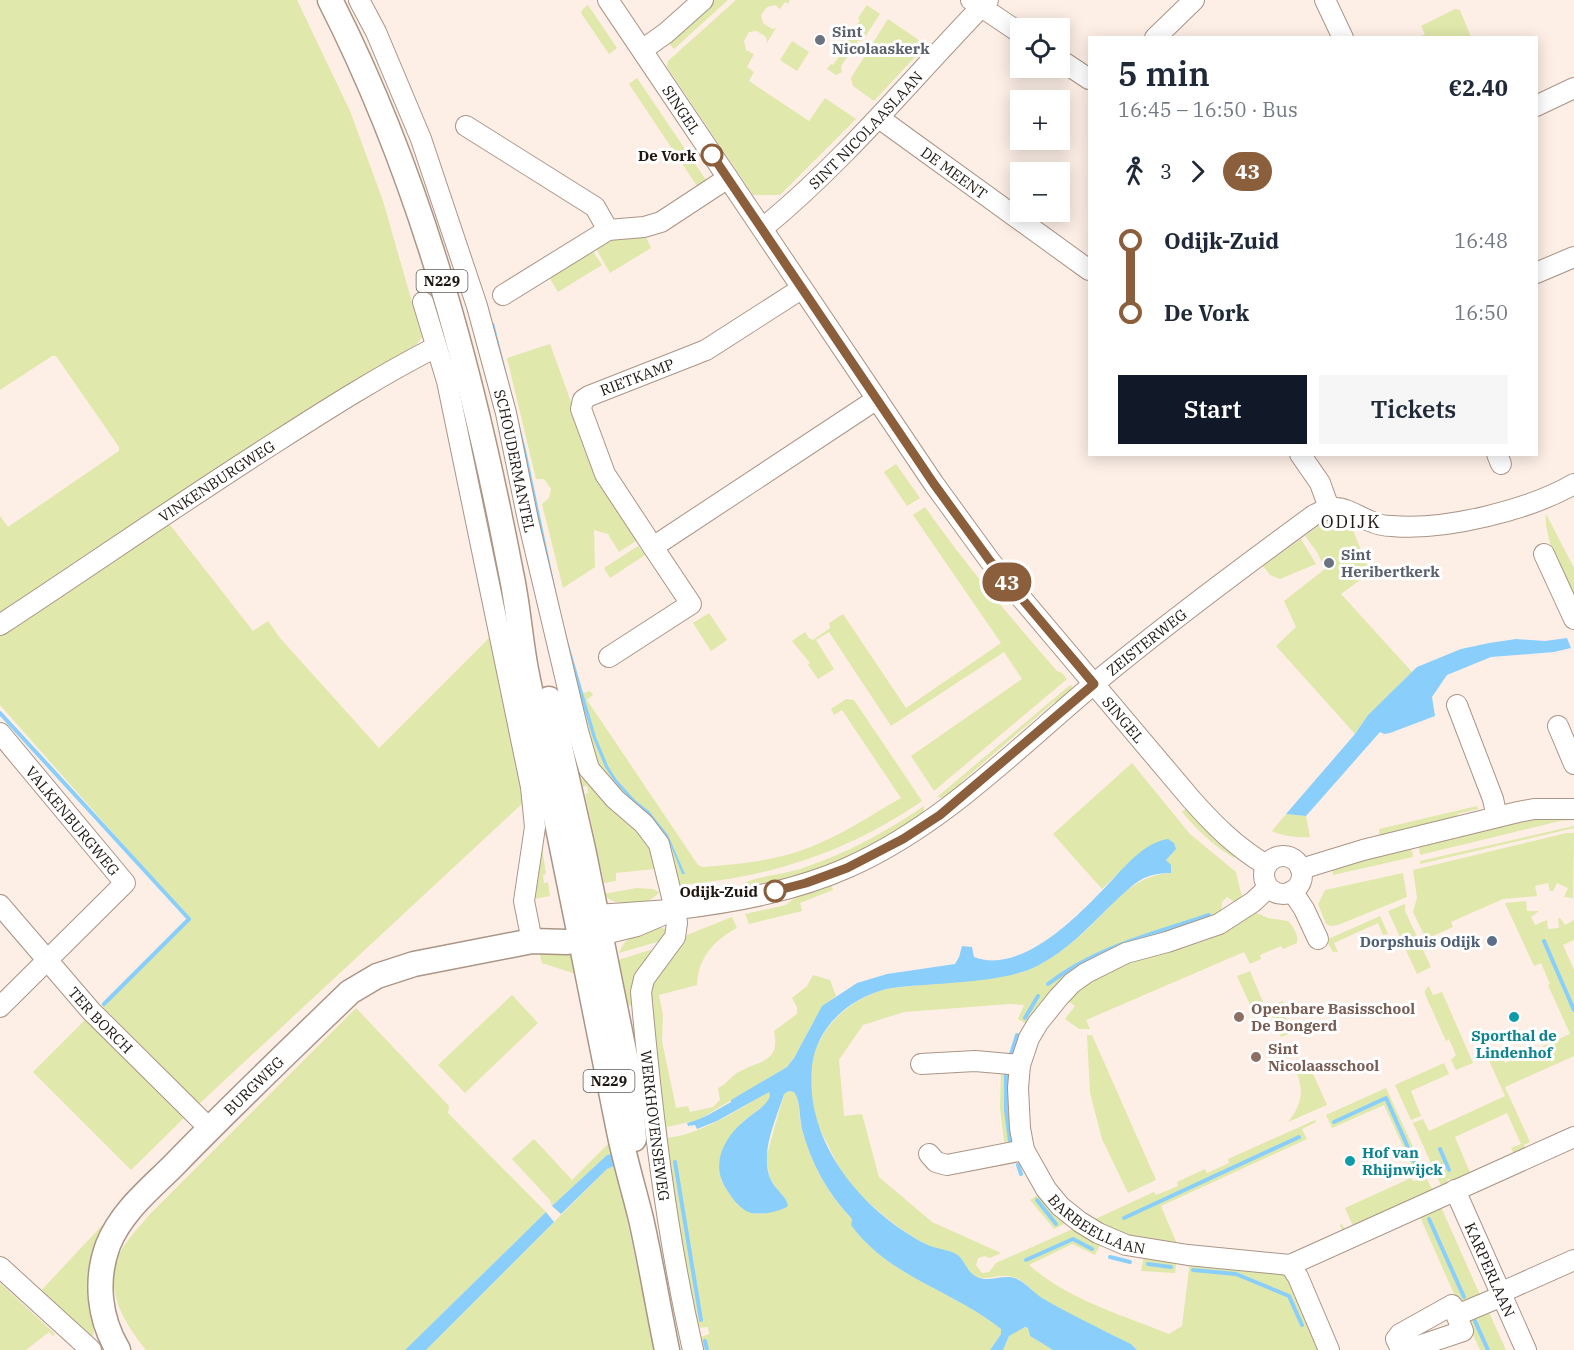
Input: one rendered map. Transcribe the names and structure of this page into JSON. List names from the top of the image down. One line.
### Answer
{"streets":{"main road":["N229","SCHOUDERMANTEL","BURGWEG","WERKHOVENSEWEG"],"street":["SINGEL","SINT NICOLAASLAAN","DE MEENT","RIETKAMP","VINKENBURGWEG","ZEISTERWEG","VALKENBURGWEG","TER BORCH","BARBEELLAAN","KARPERLAAN"]},"crossings":[["SINGEL","SINT NICOLAASLAAN"],["SINGEL","RIETKAMP"],["SINGEL","ZEISTERWEG"],["SINGEL","BARBEELLAAN"],["SINT NICOLAASLAAN","DE MEENT"],["SCHOUDERMANTEL","ZEISTERWEG"],["SCHOUDERMANTEL","BURGWEG"],["SCHOUDERMANTEL","WERKHOVENSEWEG"],["ZEISTERWEG","BURGWEG"],["ZEISTERWEG","WERKHOVENSEWEG"],["VALKENBURGWEG","TER BORCH"],["TER BORCH","BURGWEG"],["BURGWEG","WERKHOVENSEWEG"]],"districts":["ODIJK"],"places":["Sint Nicolaaskerk","De Vork","Sint Heribertkerk","Odijk-Zuid","Dorpshuis Odijk","Openbare Basisschool De Bongerd","Sporthal de Lindenhof","Sint Nicolaasschool","Hof van Rhijnwijck"],"lines":["bus line 43"],"page":{"on_map":"43","map_buttons":["+","−"],"heading":["5 min","16:45 – 16:50 · Bus","€2.40"],"legs":["3","43"],"list":[{"name":"Odijk-Zuid","value":"16:48"},{"name":"De Vork","value":"16:50"}],"buttons":["Start","Tickets"]}}
